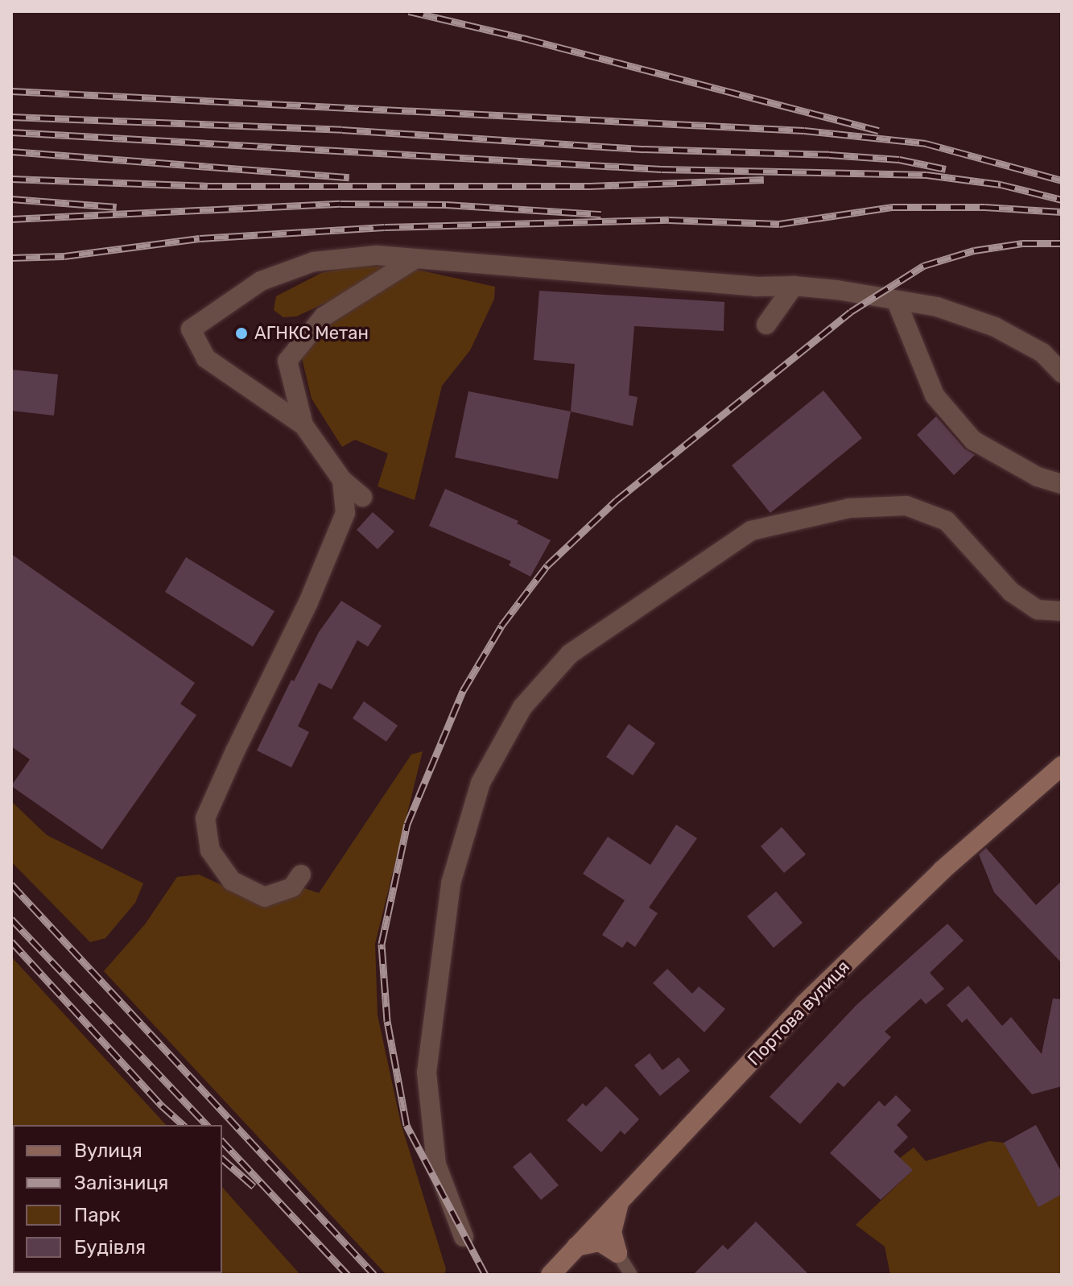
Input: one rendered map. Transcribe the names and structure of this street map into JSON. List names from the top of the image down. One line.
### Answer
{"streets":{"street":["Портова вулиця"]},"places":["АГНКС Метан"],"legend":["Вулиця","Залізниця","Парк","Будівля"]}
